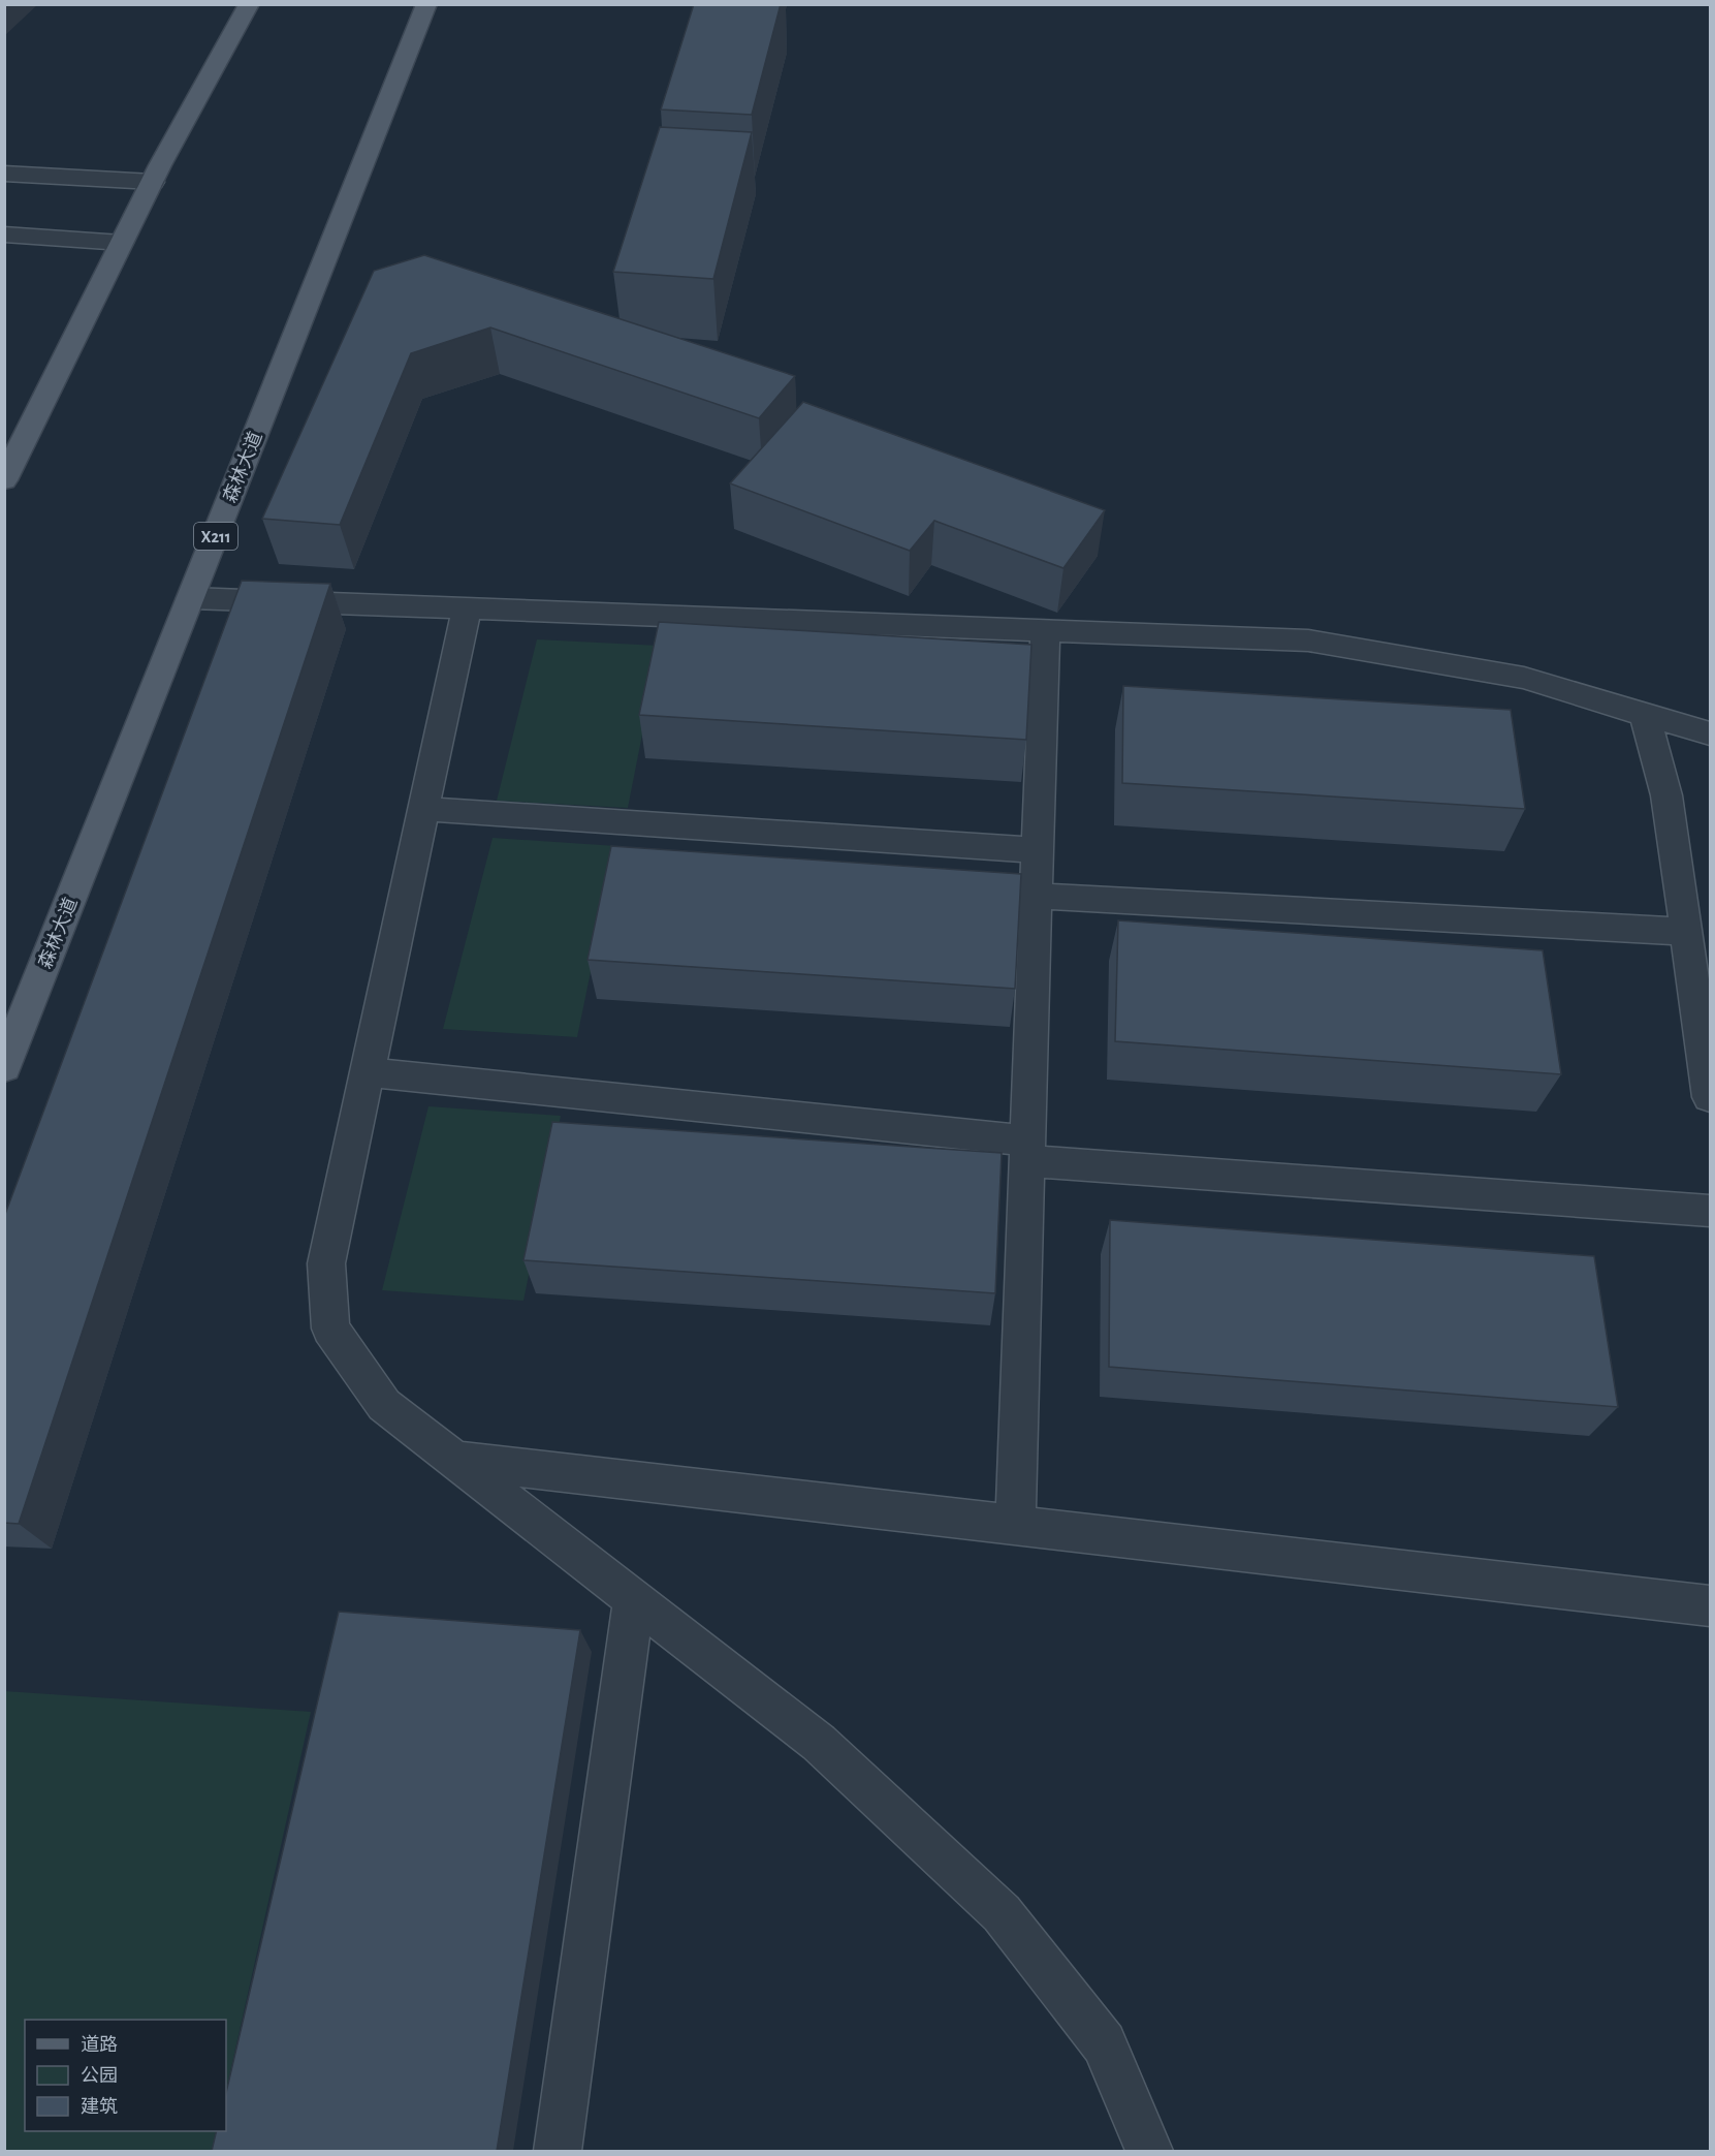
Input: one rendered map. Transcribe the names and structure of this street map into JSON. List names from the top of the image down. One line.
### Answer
{"streets":{"main road":["森林大道","X211"]},"legend":["道路","公园","建筑"]}
